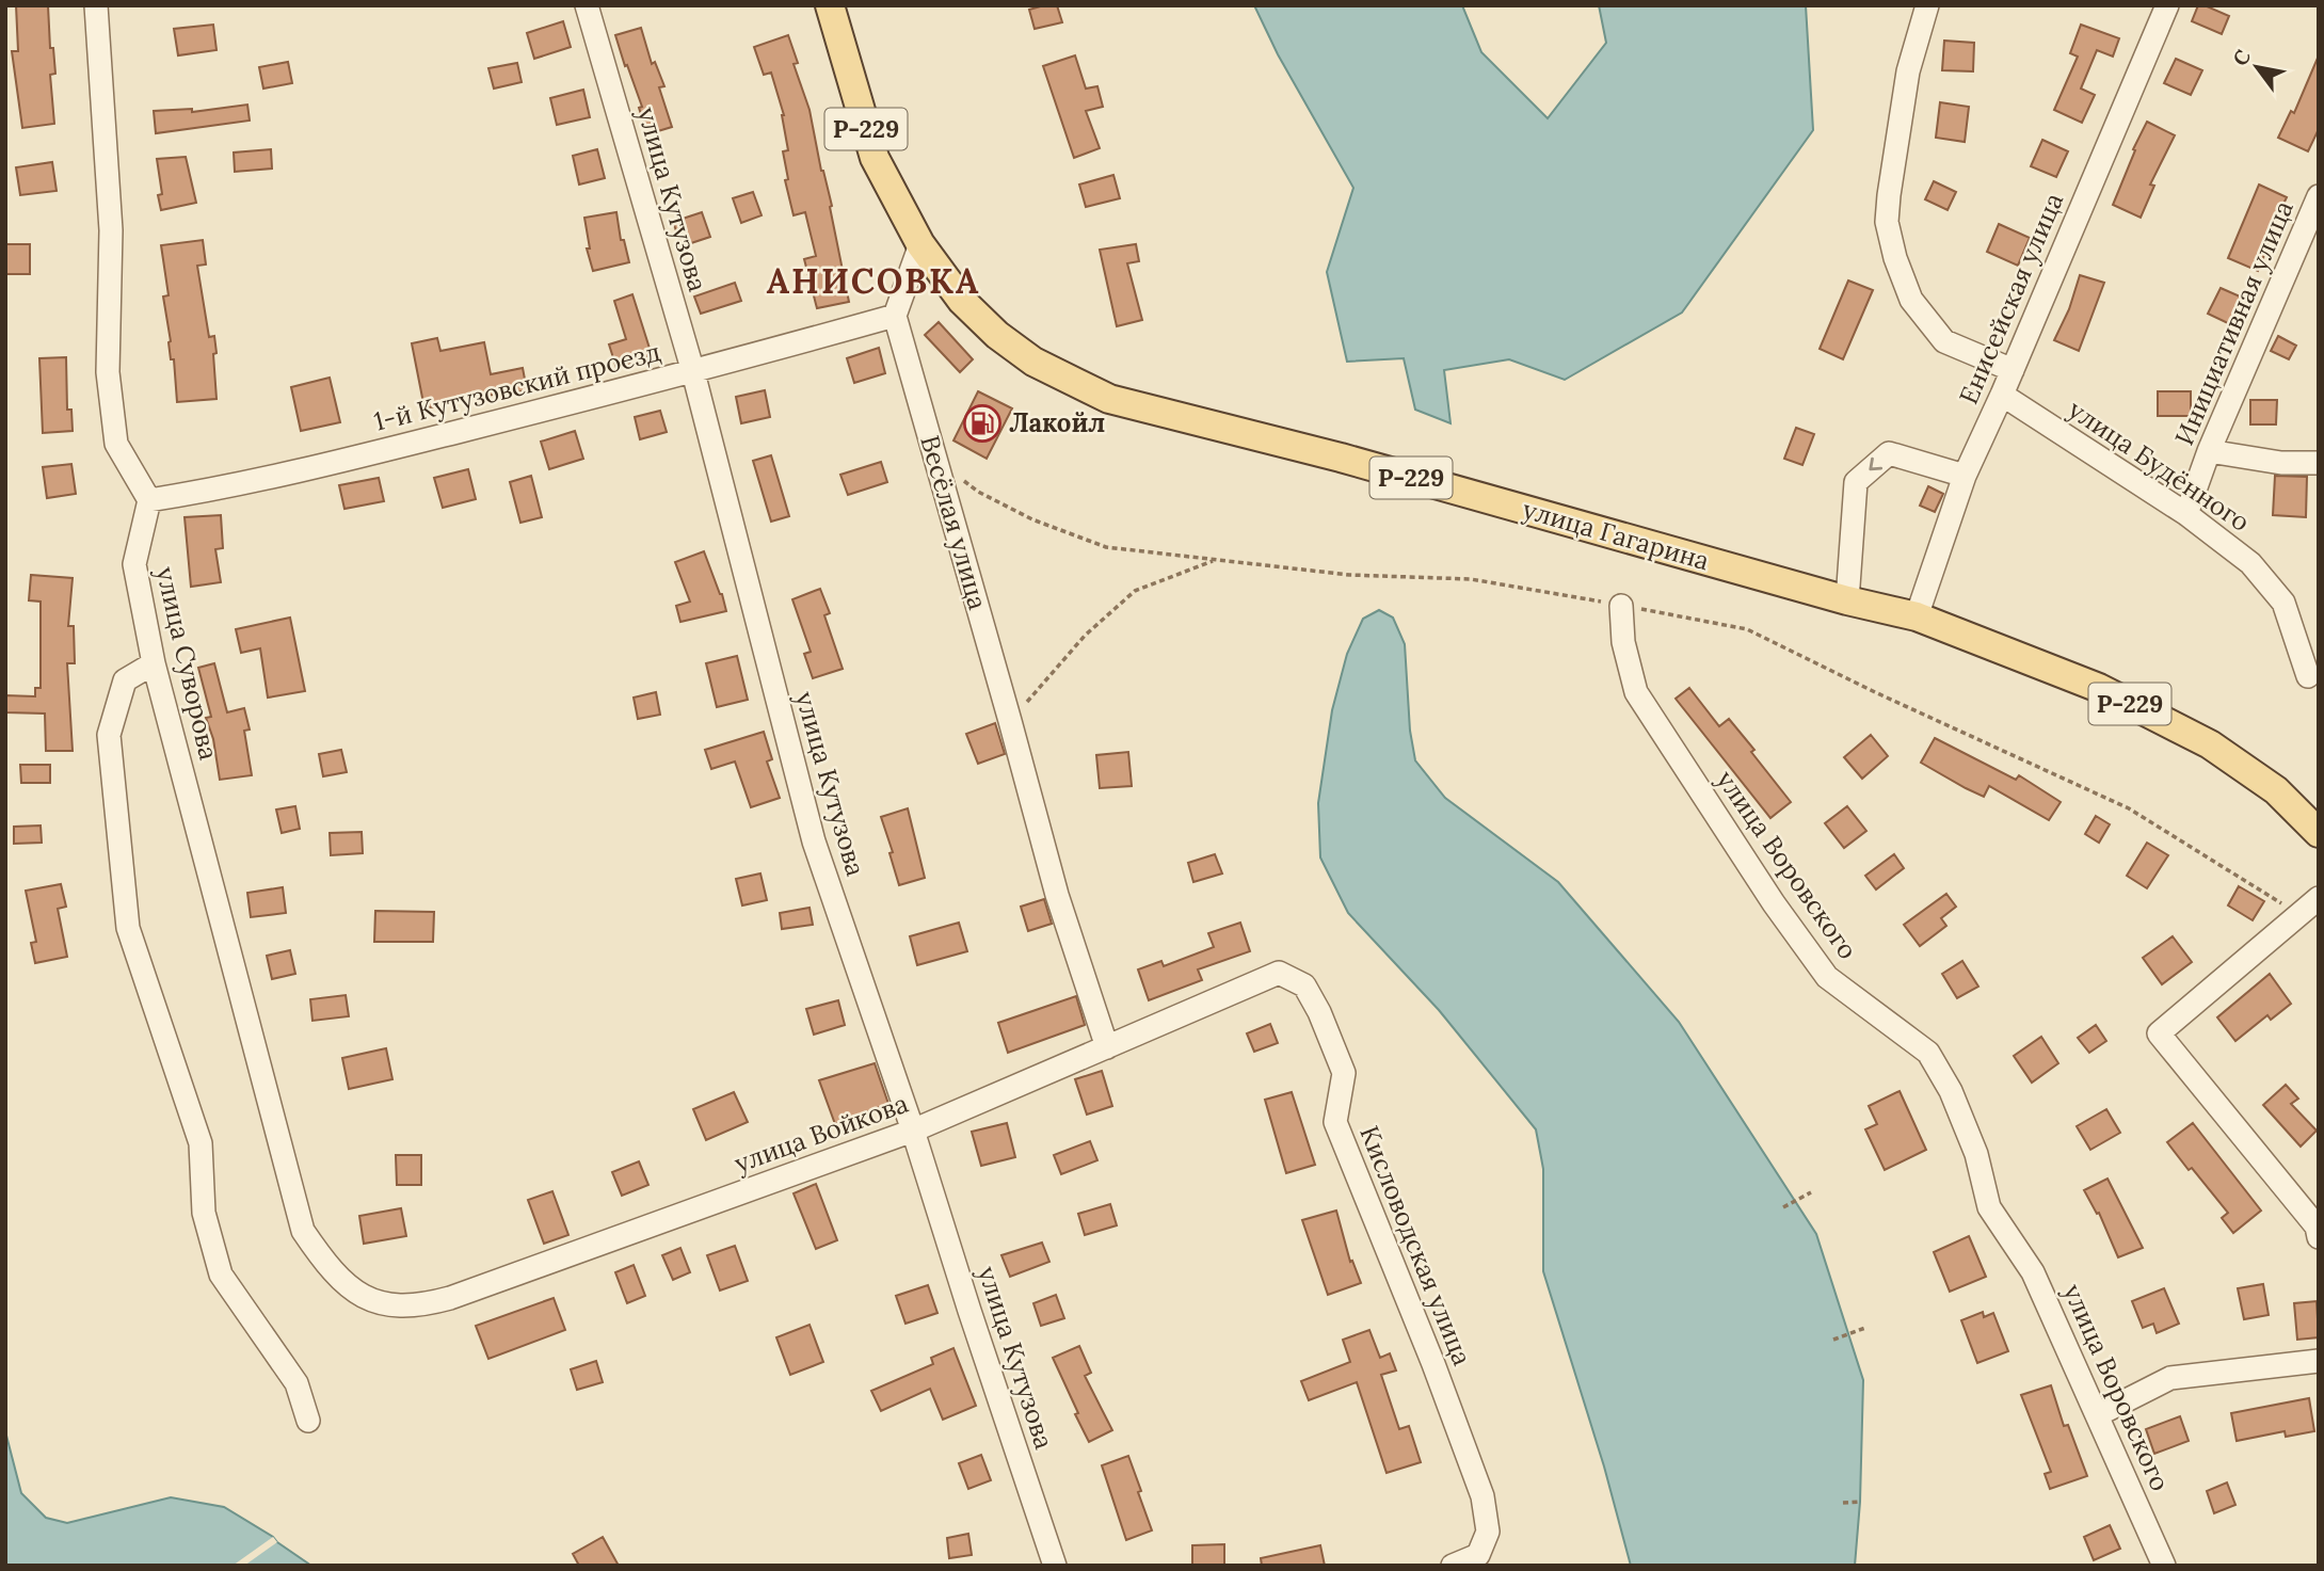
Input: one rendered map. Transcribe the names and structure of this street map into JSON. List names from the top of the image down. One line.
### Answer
{"streets":{"main road":["Р-229","улица Гагарина"],"street":["улица Кутузова","Енисейская улица","Инициативная улица","1-й Кутузовский проезд","улица Будённого","Весёлая улица","улица Суворова","улица Воровского","улица Войкова","Кисловодская улица"]},"crossings":[["Р-229","улица Гагарина"],["улица Кутузова","1-й Кутузовский проезд"],["улица Кутузова","улица Войкова"],["Енисейская улица","улица Будённого"],["Енисейская улица","улица Гагарина"],["Инициативная улица","улица Будённого"],["1-й Кутузовский проезд","Весёлая улица"],["1-й Кутузовский проезд","улица Суворова"],["Весёлая улица","улица Войкова"],["улица Суворова","улица Войкова"],["улица Войкова","Кисловодская улица"]],"districts":["АНИСОВКА"],"places":{"fuel station":["Лакойл"]},"north":"top left"}
